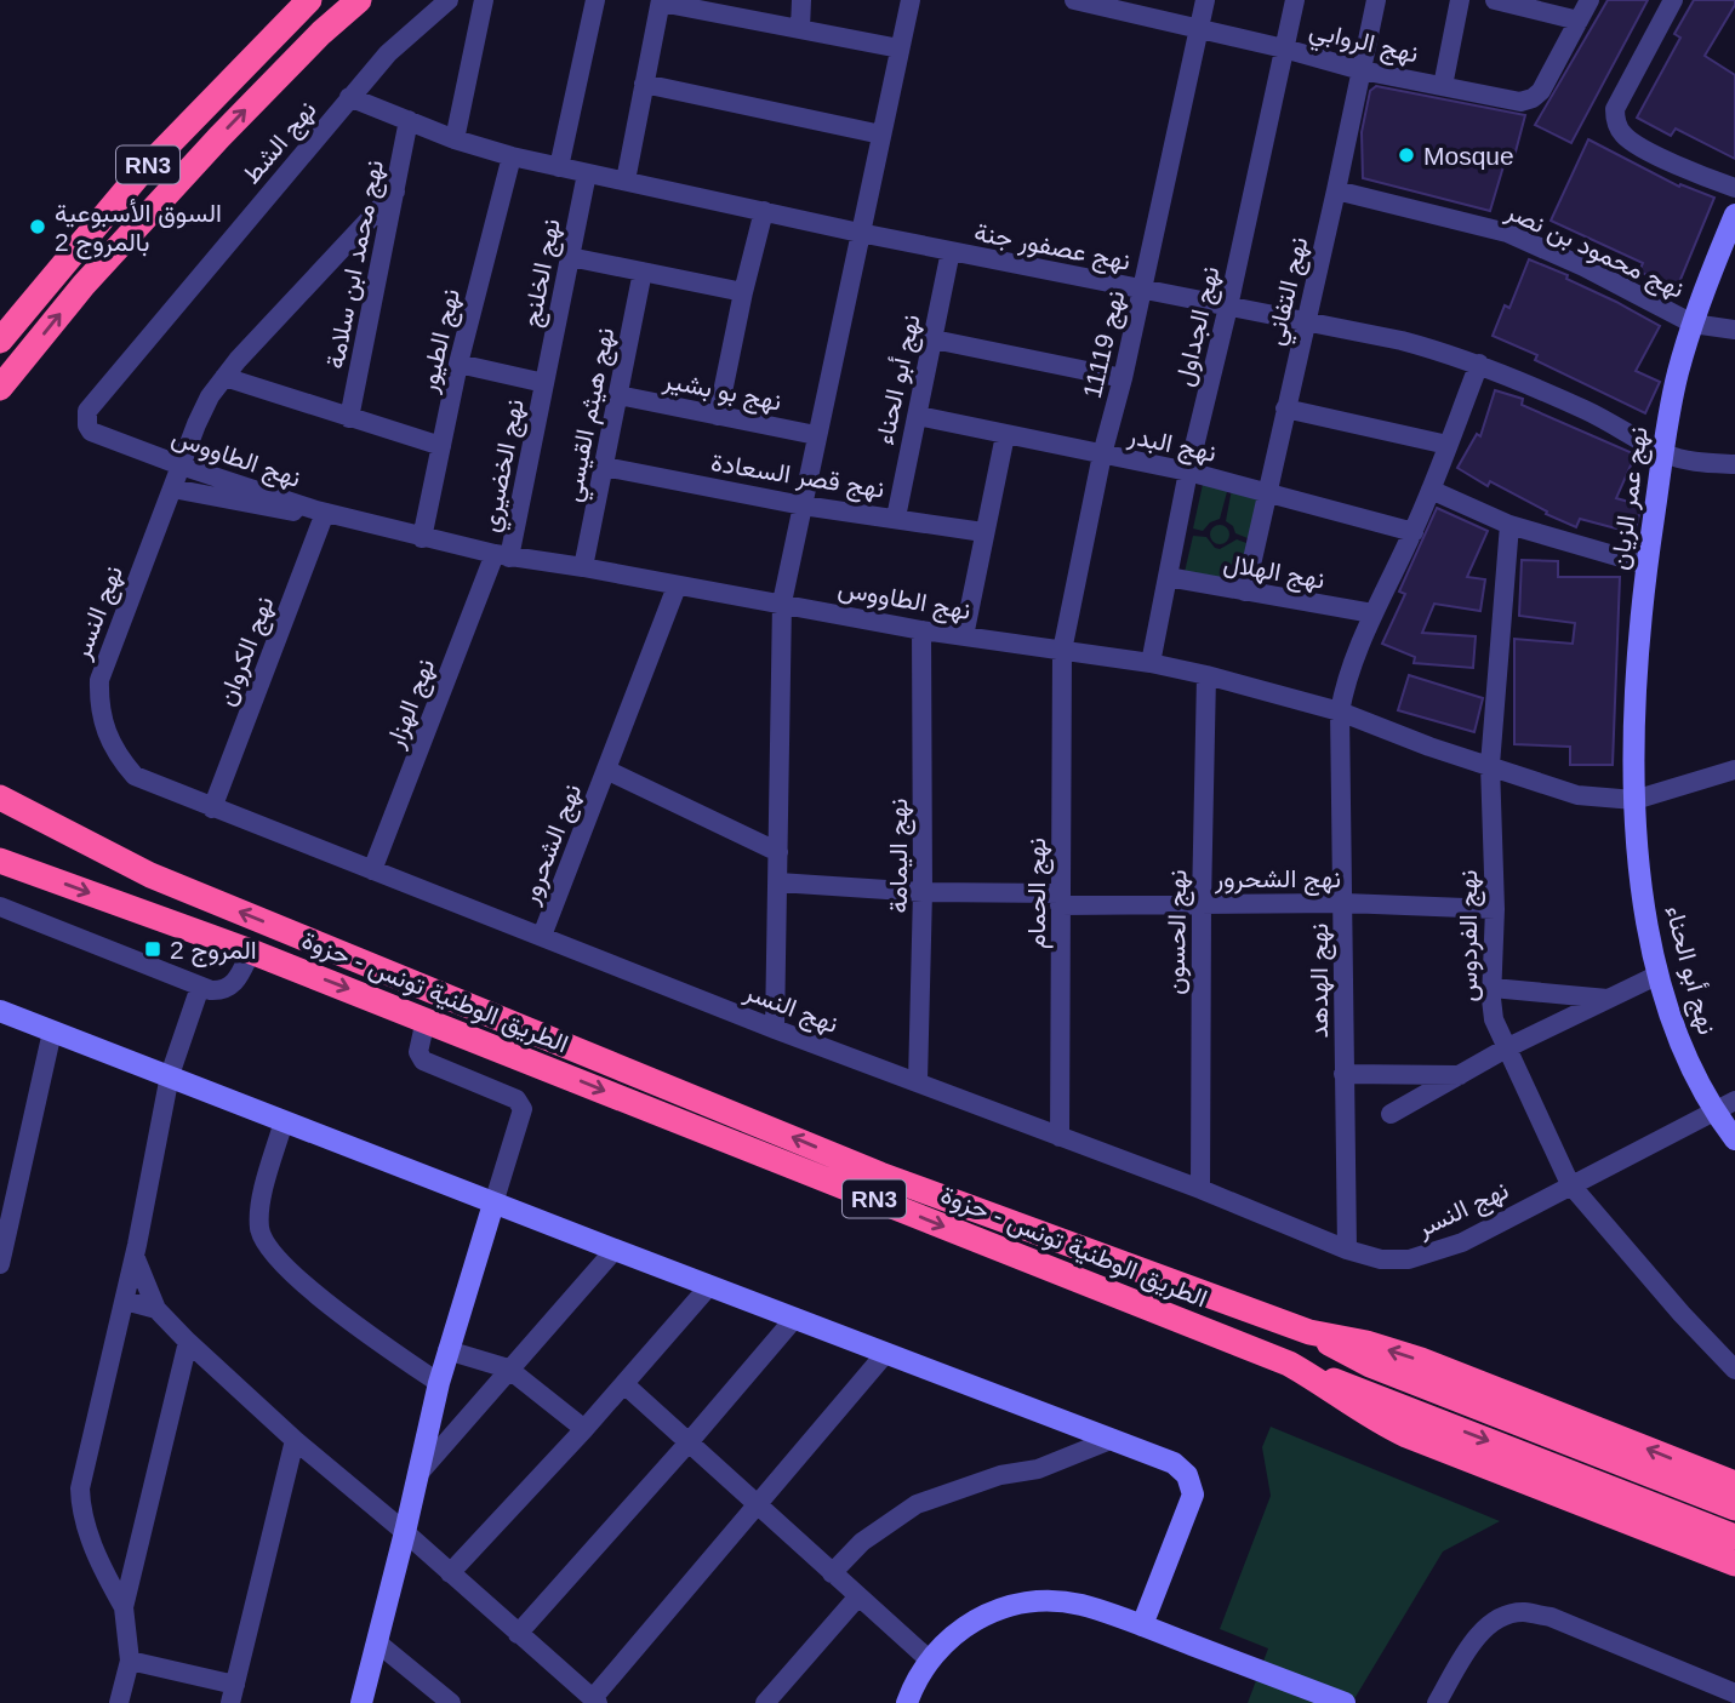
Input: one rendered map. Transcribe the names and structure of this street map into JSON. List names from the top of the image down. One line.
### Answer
{"streets":{"highway":["RN3","الطريق الوطنية تونس - حزوة"],"street":["نهج الروابي","نهج الشط","نهج عصفور جنة","نهج محمود بن نصر","نهج محمد ابن سلامة","نهج الخلنج","نهج التفاني","نهج الجداول","نهج الطيور","نهج 11119","نهج أبو الحناء","نهج بو بشير","نهج هيثم القيسي","نهج البدر","نهج الطاووس","نهج الخضيري","نهج قصر السعادة","نهج عمر الزيان","نهج الهلال","نهج النسر","نهج الكروان","نهج الهزار","نهج الشحرور","نهج اليمامة","نهج الحمام","نهج الحسون","نهج الفردوس","نهج الهدهد"]},"crossings":[["نهج الروابي","نهج التفاني"],["نهج الروابي","نهج الجداول"],["نهج الروابي","نهج 11119"],["نهج الشط","نهج عصفور جنة"],["نهج الشط","نهج الطاووس"],["نهج عصفور جنة","نهج محمد ابن سلامة"],["نهج عصفور جنة","نهج الخلنج"],["نهج عصفور جنة","نهج التفاني"],["نهج عصفور جنة","نهج الجداول"],["نهج عصفور جنة","نهج الطيور"],["نهج عصفور جنة","نهج 11119"],["نهج عصفور جنة","نهج أبو الحناء"],["نهج عصفور جنة","نهج عمر الزيان"],["نهج عصفور جنة","نهج الهدهد"],["نهج محمود بن نصر","نهج التفاني"],["نهج محمود بن نصر","نهج عمر الزيان"],["نهج محمد ابن سلامة","نهج النسر"],["نهج الخلنج","نهج الخضيري"],["نهج التفاني","نهج البدر"],["نهج التفاني","نهج الهلال"],["نهج الجداول","نهج البدر"],["نهج الجداول","نهج الطاووس"],["نهج الجداول","نهج الهلال"],["نهج الطيور","نهج الطاووس"],["نهج 11119","نهج البدر"],["نهج 11119","نهج الطاووس"],["نهج 11119","نهج الحمام"],["نهج أبو الحناء","نهج البدر"],["نهج أبو الحناء","نهج الطاووس"],["نهج أبو الحناء","نهج قصر السعادة"],["نهج أبو الحناء","نهج عمر الزيان"],["نهج أبو الحناء","نهج النسر"],["نهج بو بشير","نهج هيثم القيسي"],["نهج هيثم القيسي","نهج الطاووس"],["نهج هيثم القيسي","نهج قصر السعادة"],["نهج البدر","نهج الهدهد"],["نهج الطاووس","نهج الخضيري"],["نهج الطاووس","نهج عمر الزيان"],["نهج الطاووس","نهج النسر"],["نهج الطاووس","نهج الكروان"],["نهج الطاووس","نهج الهزار"],["نهج الطاووس","نهج الشحرور"],["نهج الطاووس","نهج اليمامة"],["نهج الطاووس","نهج الحمام"],["نهج الطاووس","نهج الحسون"],["نهج الطاووس","نهج الفردوس"],["نهج الطاووس","نهج الهدهد"],["نهج الخضيري","نهج الهزار"],["نهج الهلال","نهج الهدهد"],["نهج النسر","نهج الكروان"],["نهج النسر","نهج الهزار"],["نهج النسر","نهج الشحرور"],["نهج النسر","نهج اليمامة"],["نهج النسر","نهج الحمام"],["نهج النسر","نهج الحسون"],["نهج النسر","نهج الفردوس"],["نهج النسر","نهج الهدهد"],["نهج الشحرور","نهج اليمامة"],["نهج الشحرور","نهج الحمام"],["نهج الشحرور","نهج الحسون"],["نهج الشحرور","نهج الفردوس"],["نهج الشحرور","نهج الهدهد"]],"places":{"other":["Mosque","السوق الأسبوعية بالمروج 2"],"transit":["المروج 2"]}}
